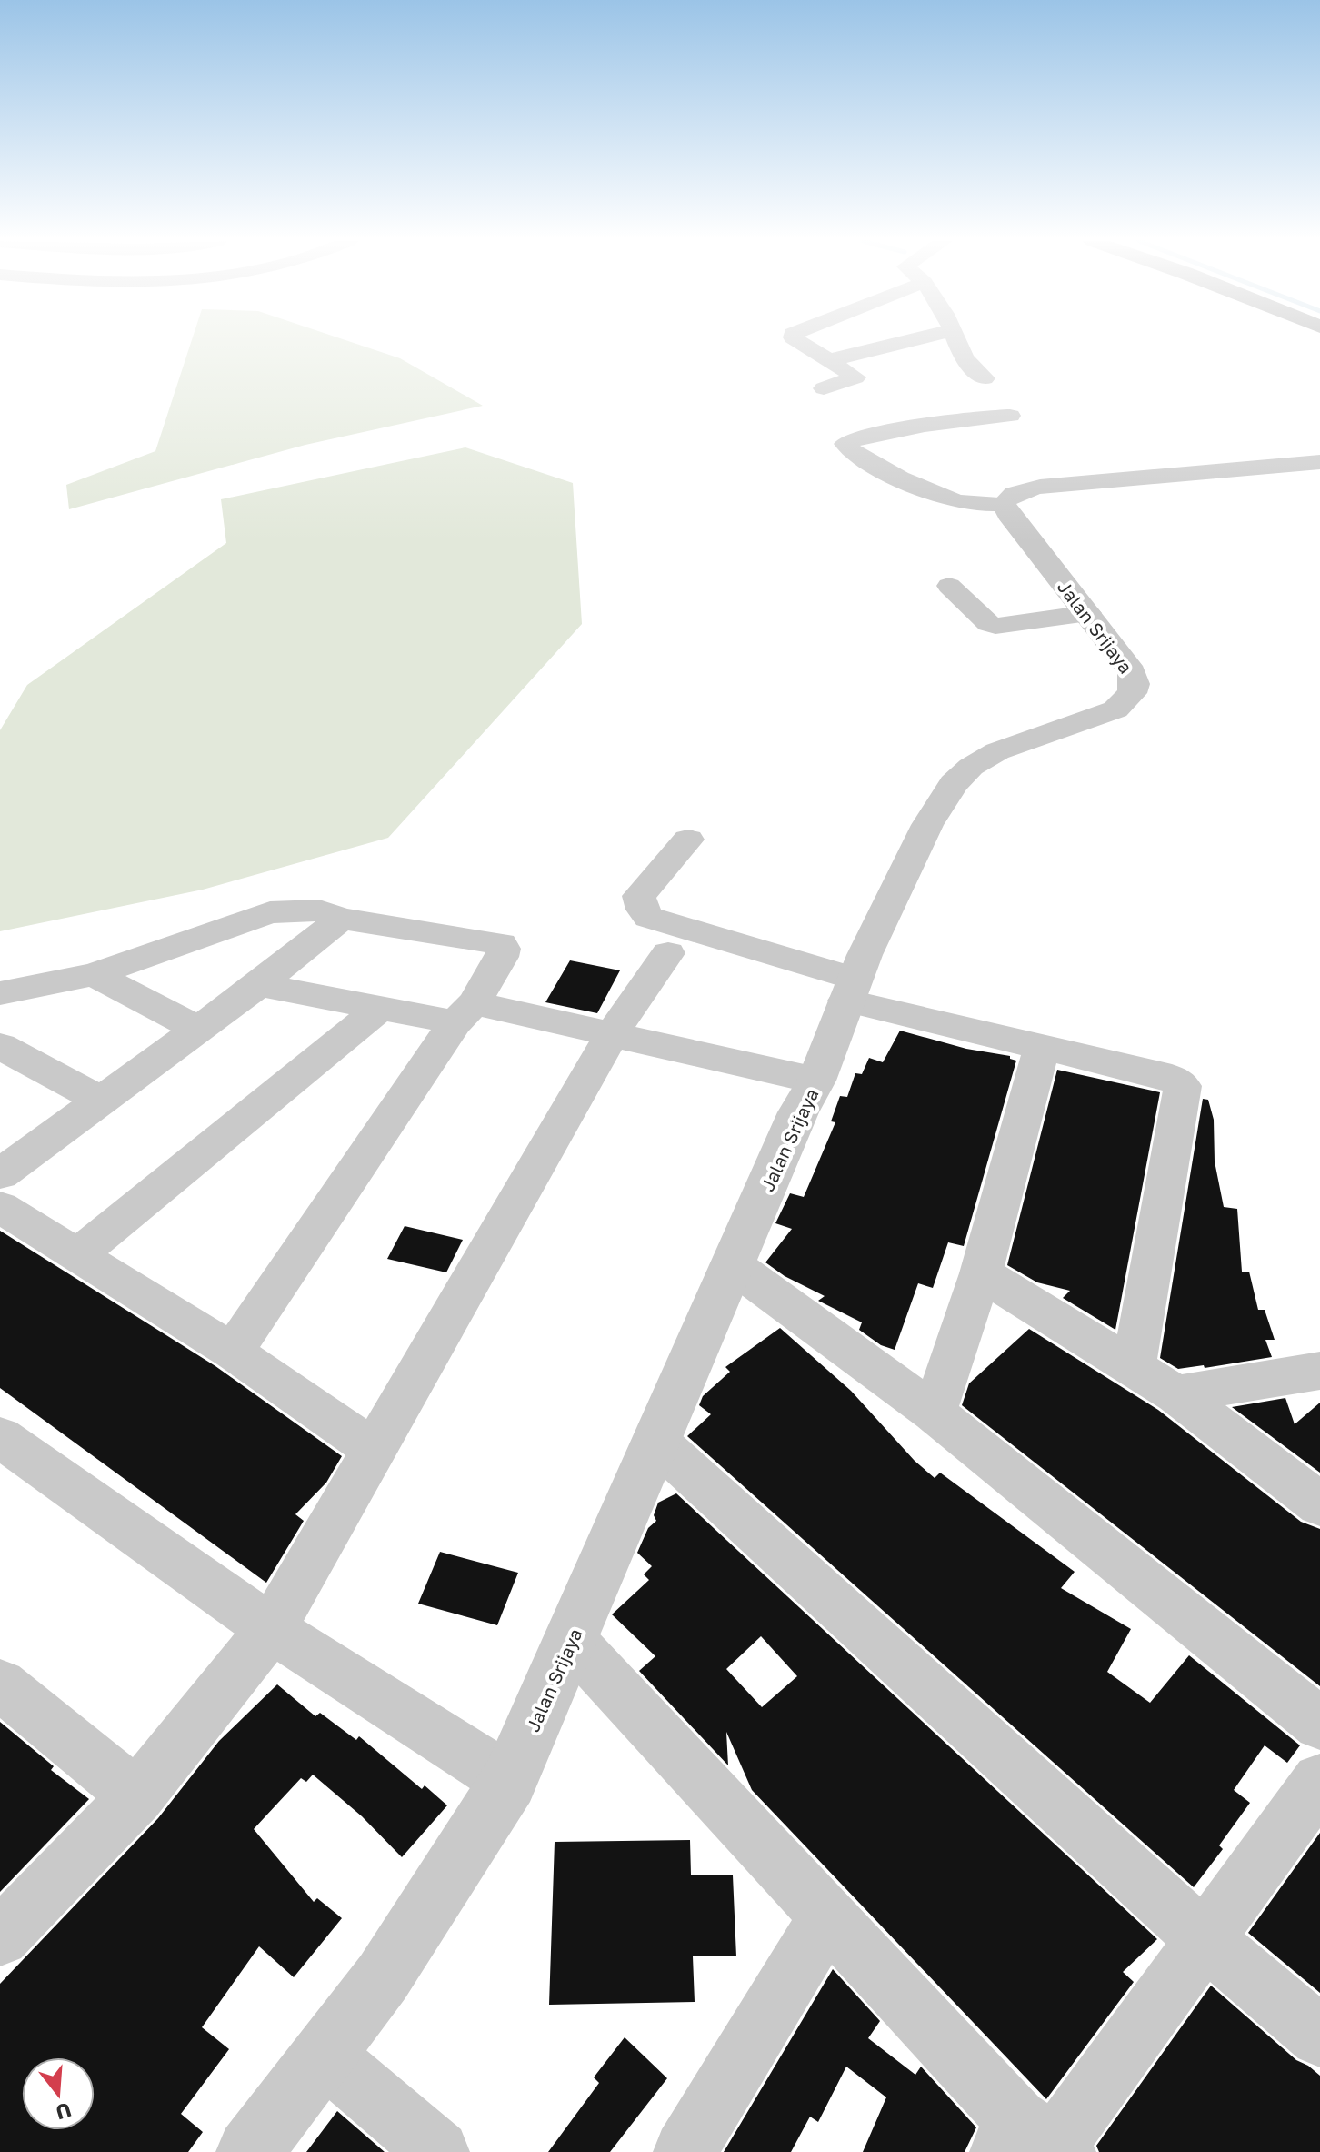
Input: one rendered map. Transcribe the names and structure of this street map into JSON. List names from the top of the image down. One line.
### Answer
{"streets":{"street":["Jalan Srijaya"]},"north":"bottom"}
